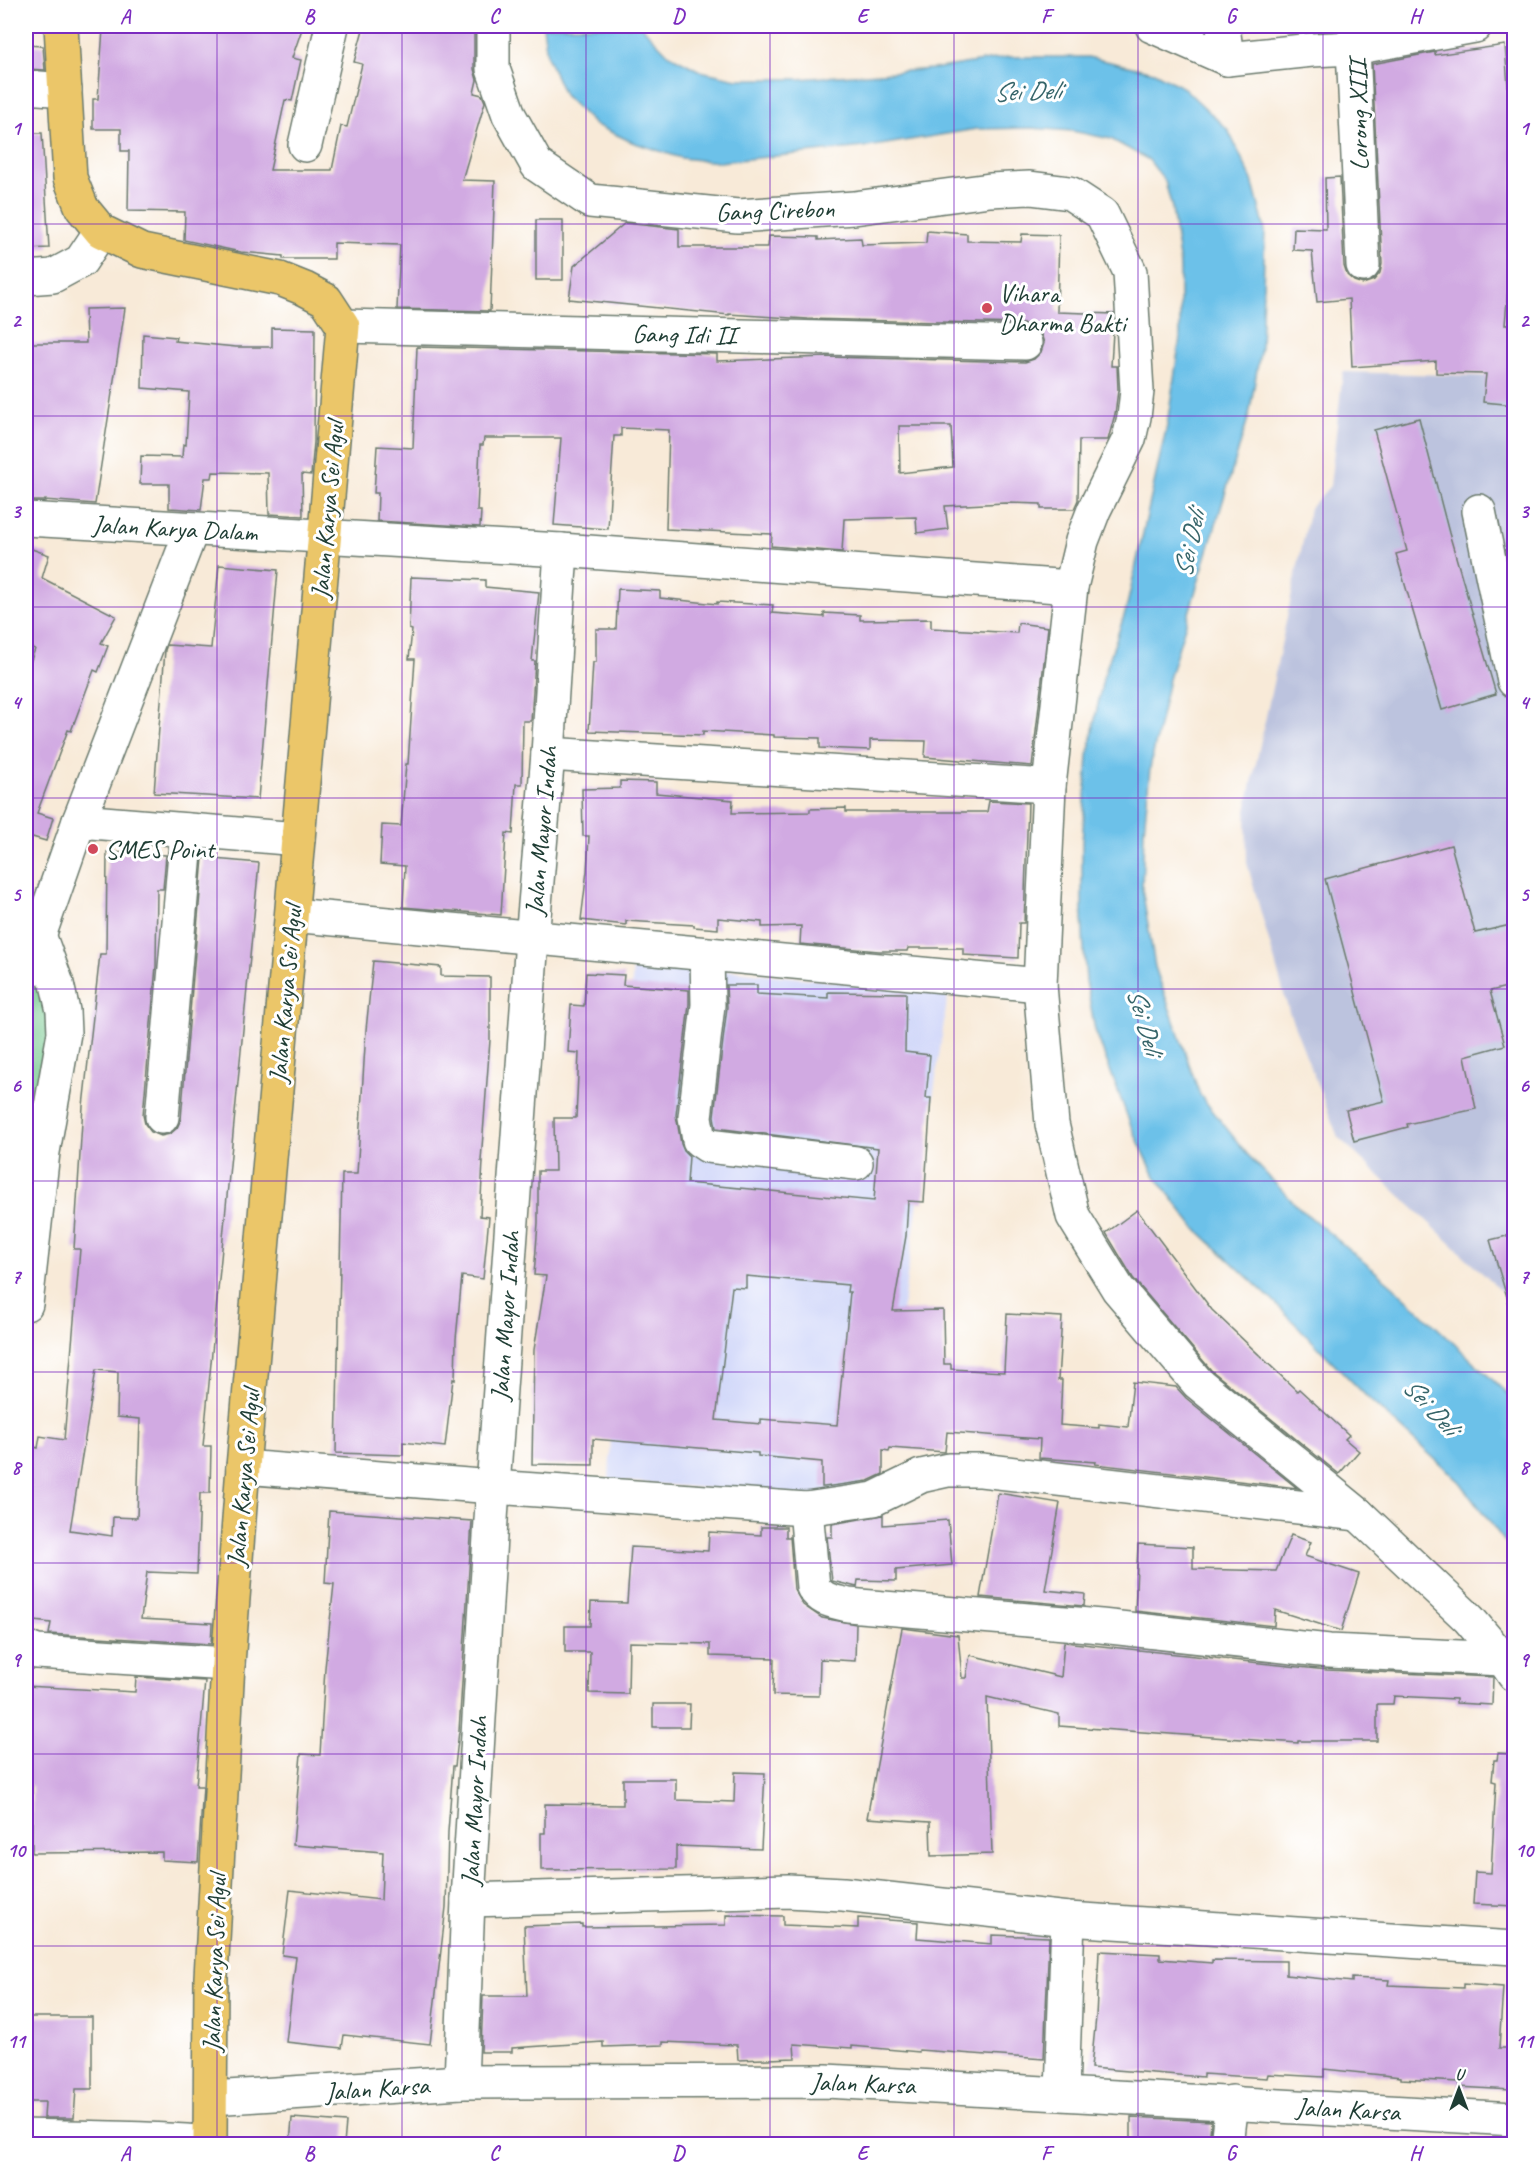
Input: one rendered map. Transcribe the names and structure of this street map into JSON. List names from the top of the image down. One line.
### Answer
{"streets":{"main road":["Jalan Karya Sei Agul"],"street":["Lorong XIII","Gang Cirebon","Gang Idi II","Jalan Karya Dalam","Jalan Mayor Indah","Jalan Karsa"]},"crossings":[["Gang Cirebon","Jalan Karya Dalam"],["Gang Idi II","Jalan Karya Sei Agul"],["Jalan Karya Sei Agul","Jalan Karya Dalam"],["Jalan Karya Sei Agul","Jalan Karsa"],["Jalan Karya Dalam","Jalan Mayor Indah"],["Jalan Mayor Indah","Jalan Karsa"]],"water":["Sei Deli"],"places":["Vihara Dharma Bakti","SMES Point"],"north":"top","grid":{"columns":["A","B","C","D","E","F","G","H"],"rows":["1","2","3","4","5","6","7","8","9","10","11"]}}
